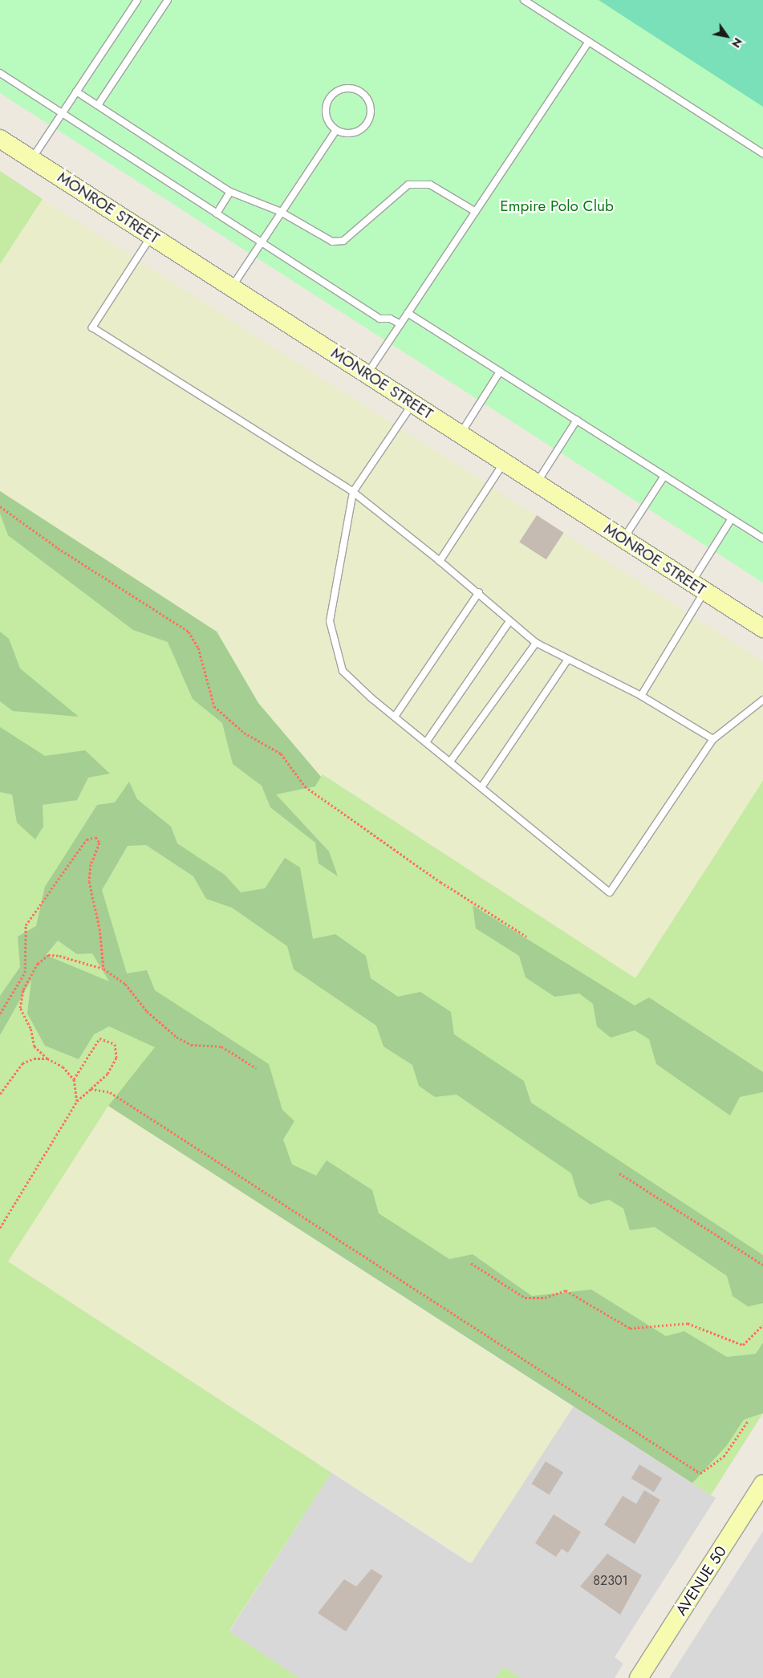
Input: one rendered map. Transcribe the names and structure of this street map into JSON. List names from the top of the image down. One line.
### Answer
{"streets":{"main road":["MONROE STREET","AVENUE 50"]},"parks":["Empire Polo Club"],"house_numbers":["82301"],"north":"bottom right"}
